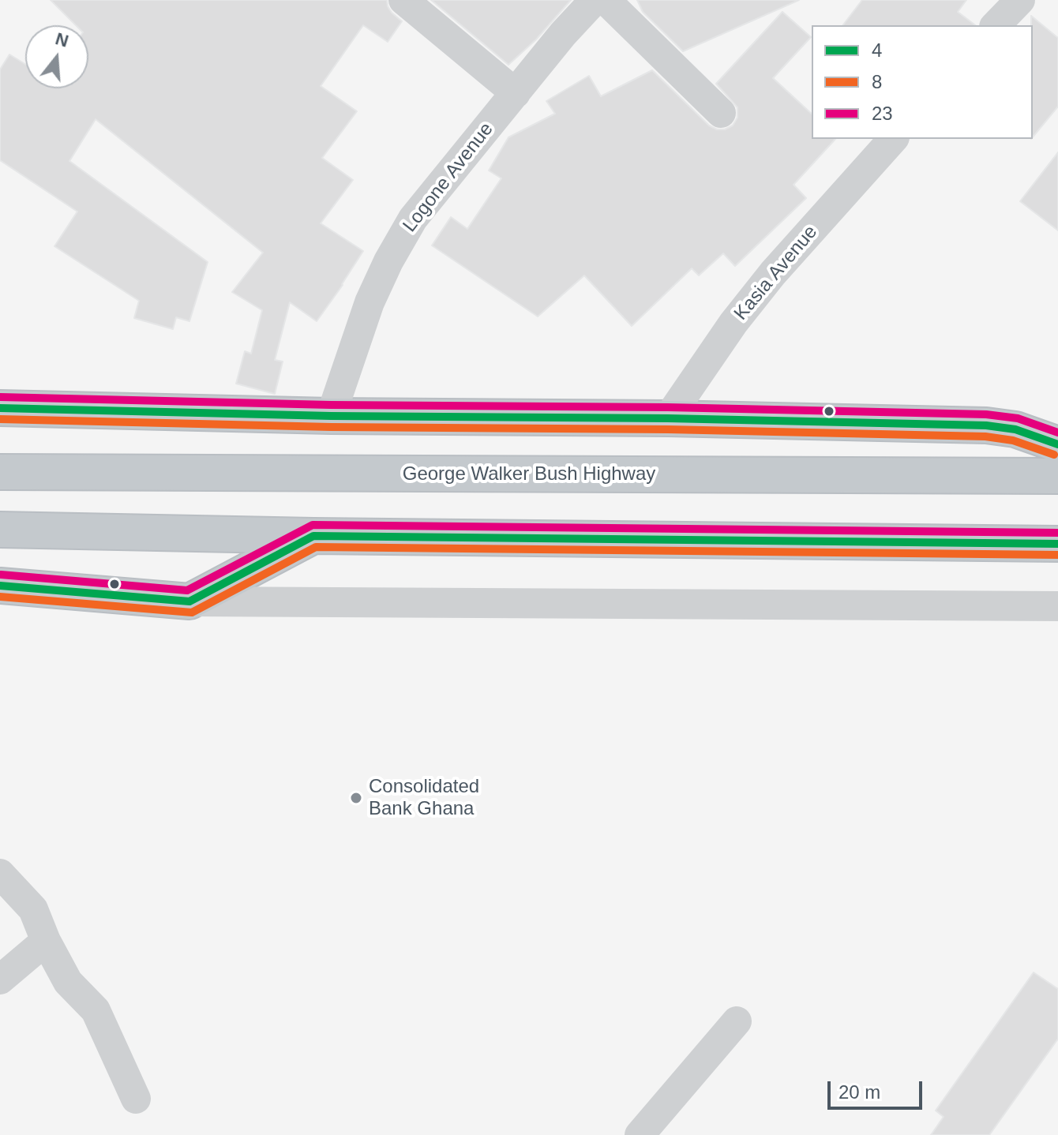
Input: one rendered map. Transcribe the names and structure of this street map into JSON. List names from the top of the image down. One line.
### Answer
{"streets":{"highway":["George Walker Bush Highway"],"street":["Logone Avenue","Kasia Avenue"]},"places":["Consolidated Bank Ghana"],"lines":["transit line 23","transit line 4","transit line 8"],"legend":["4","8","23"],"scale_bar":"20 m","north":"top"}
